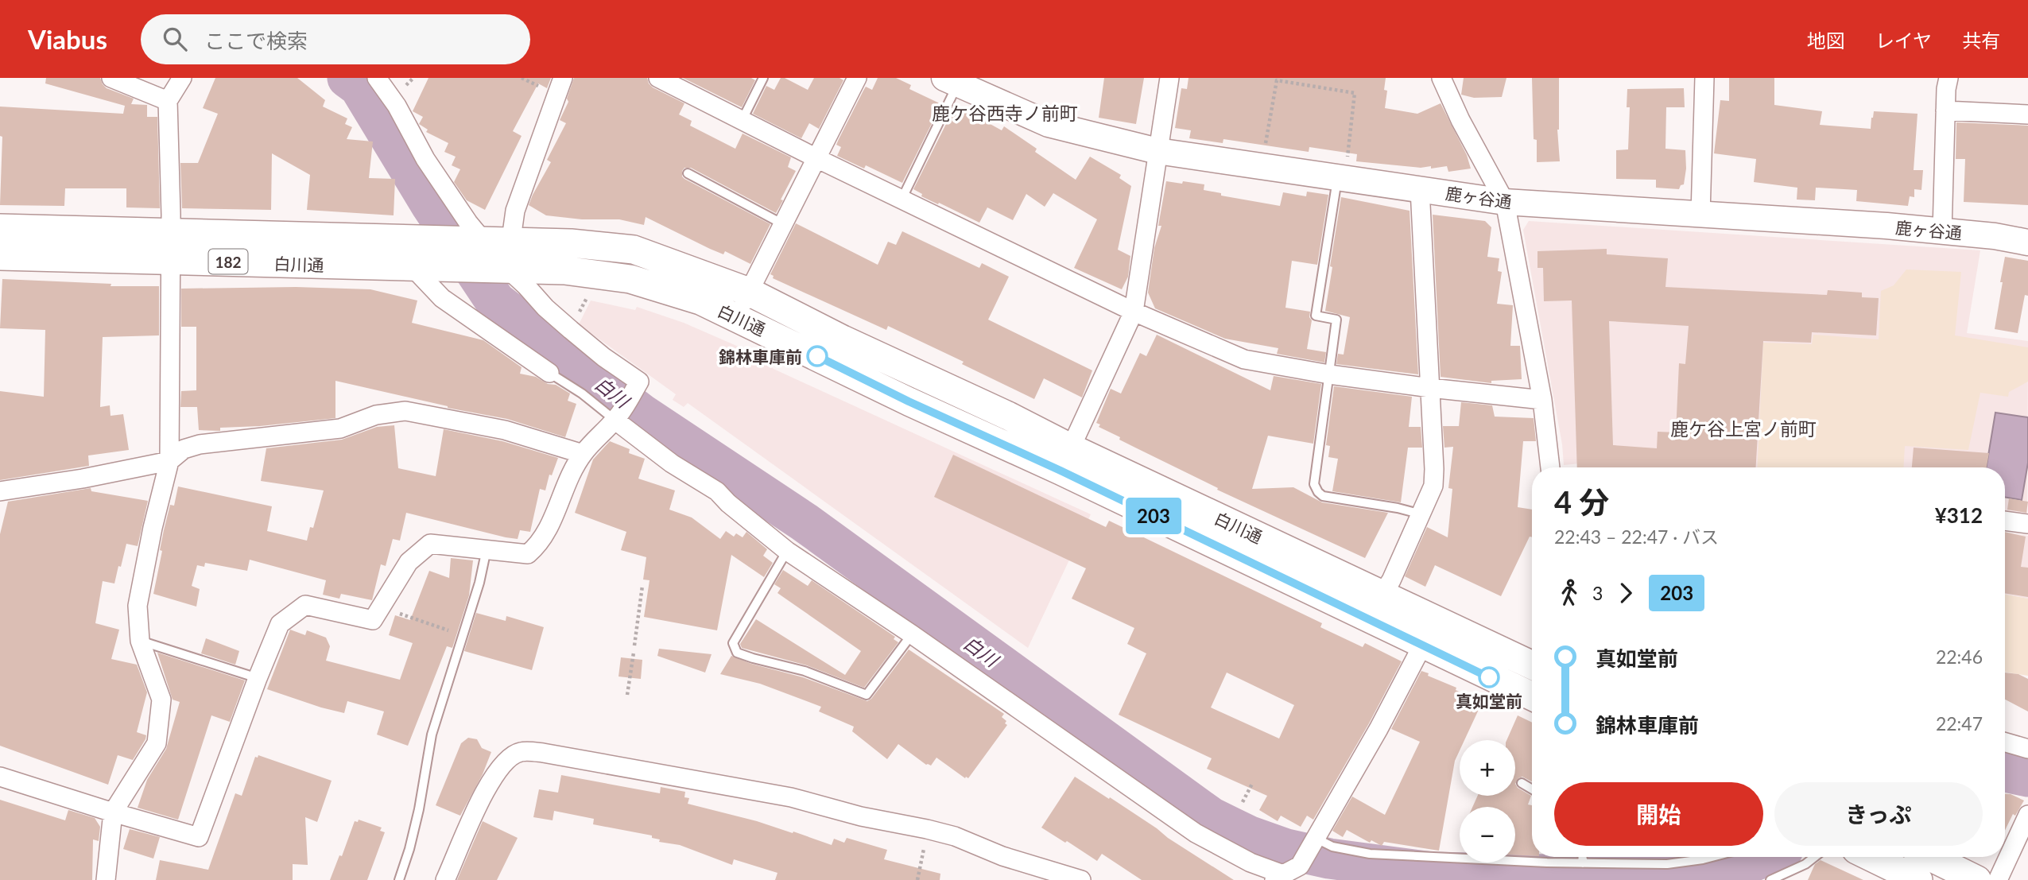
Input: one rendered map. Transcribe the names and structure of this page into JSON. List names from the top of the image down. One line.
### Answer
{"streets":{"main road":["182","白川通"],"street":["鹿ヶ谷通"]},"districts":["鹿ケ谷西寺ノ前町","鹿ケ谷上宮ノ前町"],"water":["白川"],"places":["錦林車庫前","真如堂前"],"lines":["bus line 203"],"page":{"header":"Viabus","search":"ここで検索","nav":["地図","レイヤ","共有"],"on_map":"203","heading":["4 分","22:43 – 22:47 · バス","¥312"],"legs":["3","203"],"list":[{"name":"真如堂前","value":"22:46"},{"name":"錦林車庫前","value":"22:47"}],"map_buttons":["+","−"],"buttons":["開始","きっぷ"]}}
